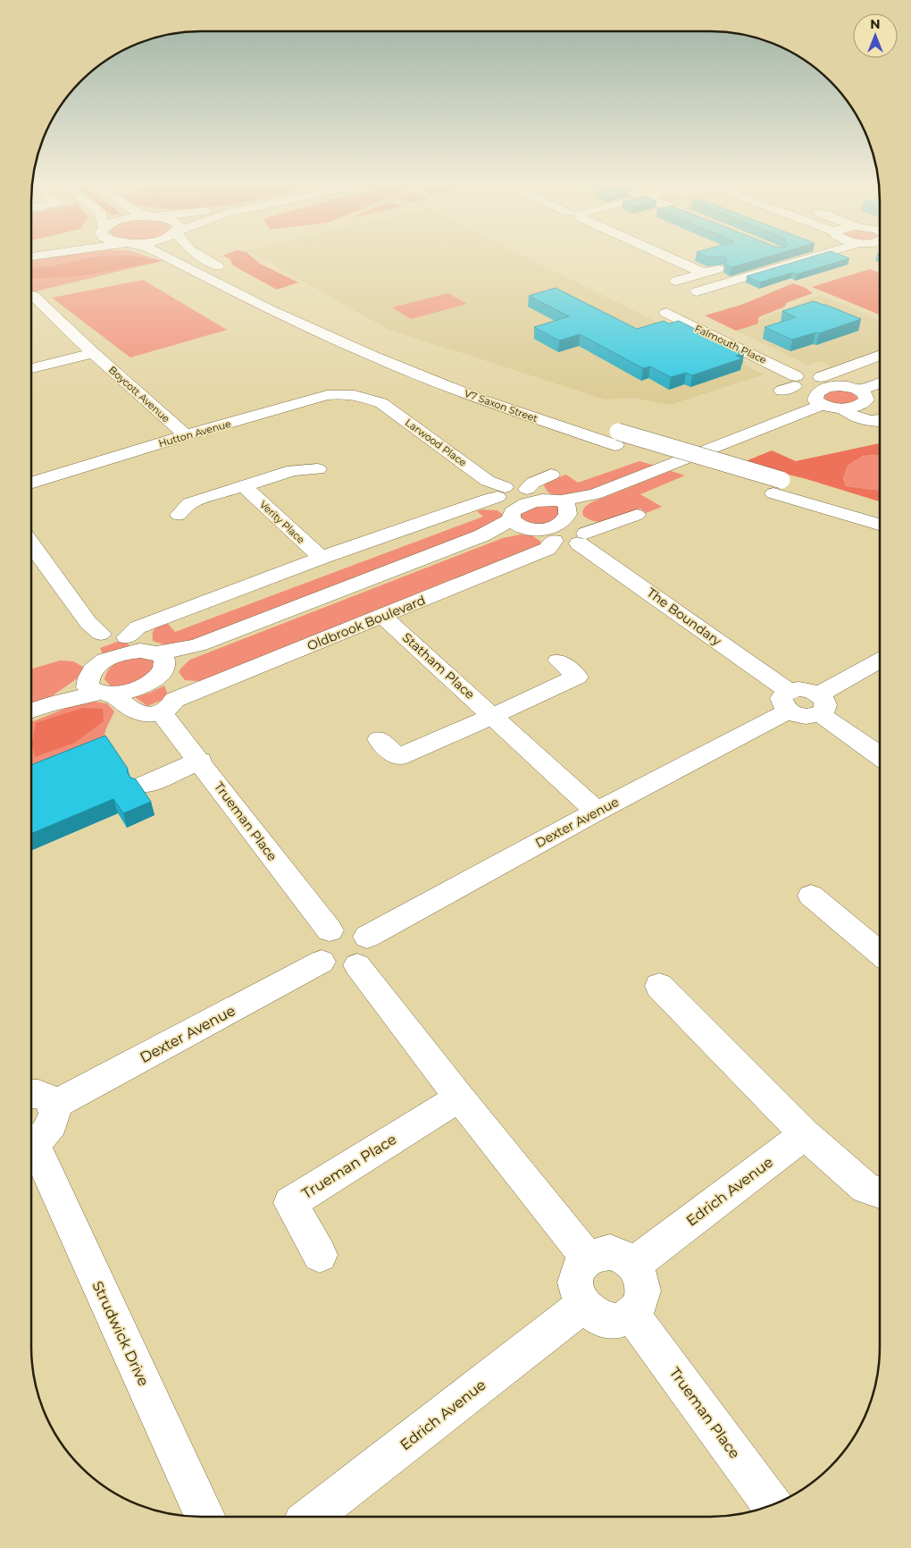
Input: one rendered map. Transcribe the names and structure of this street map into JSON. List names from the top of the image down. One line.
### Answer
{"streets":{"street":["Falmouth Place","Boycott Avenue","V7 Saxon Street","Hutton Avenue","Larwood Place","Verity Place","The Boundary","Oldbrook Boulevard","Statham Place","Trueman Place","Dexter Avenue","Edrich Avenue","Strudwick Drive"]},"crossings":[["Falmouth Place","Oldbrook Boulevard"],["Boycott Avenue","Hutton Avenue"],["Hutton Avenue","Larwood Place"],["Larwood Place","The Boundary"],["Larwood Place","Oldbrook Boulevard"],["Verity Place","Oldbrook Boulevard"],["The Boundary","Oldbrook Boulevard"],["The Boundary","Dexter Avenue"],["Oldbrook Boulevard","Statham Place"],["Oldbrook Boulevard","Trueman Place"],["Statham Place","Dexter Avenue"],["Trueman Place","Dexter Avenue"],["Trueman Place","Edrich Avenue"]],"north":"top"}
